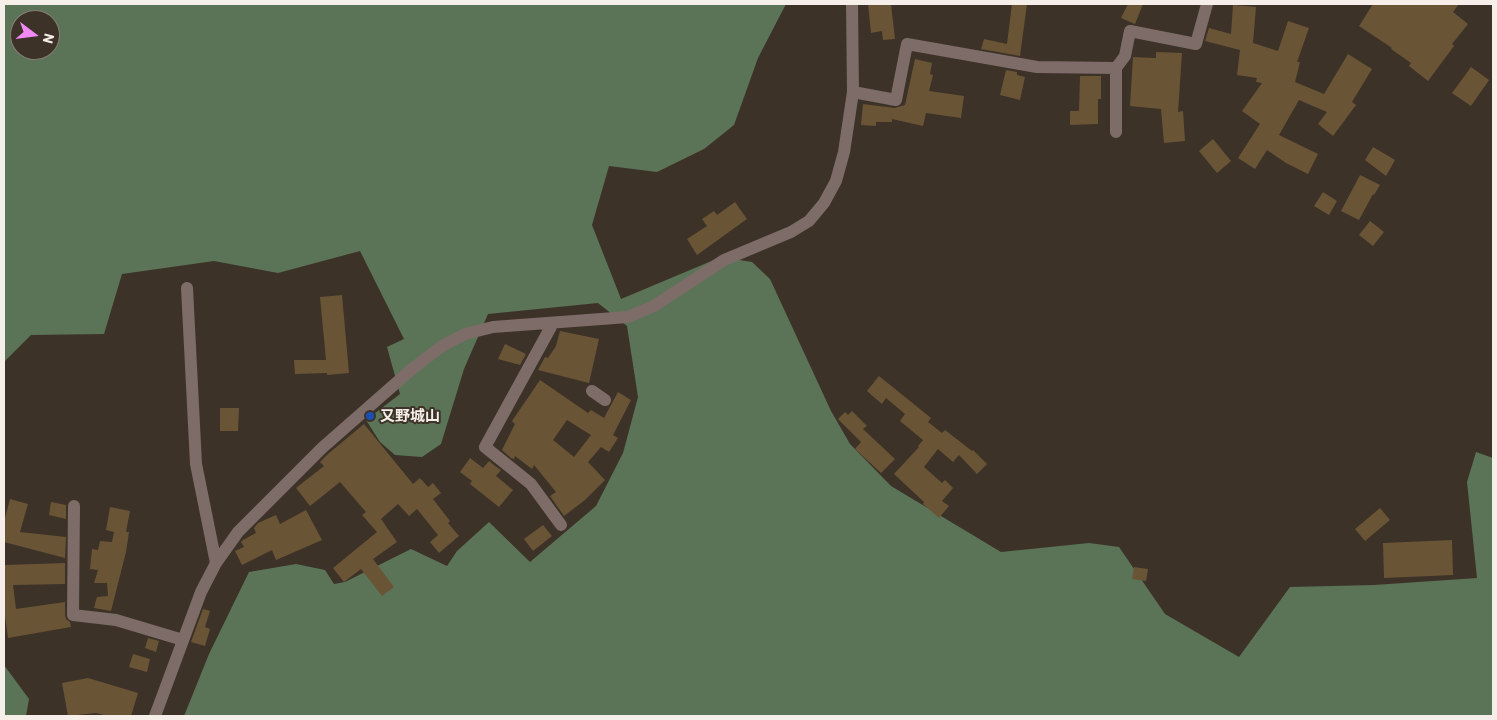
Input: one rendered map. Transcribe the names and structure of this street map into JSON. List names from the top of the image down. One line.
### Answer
{"places":["又野城山"],"north":"right"}
